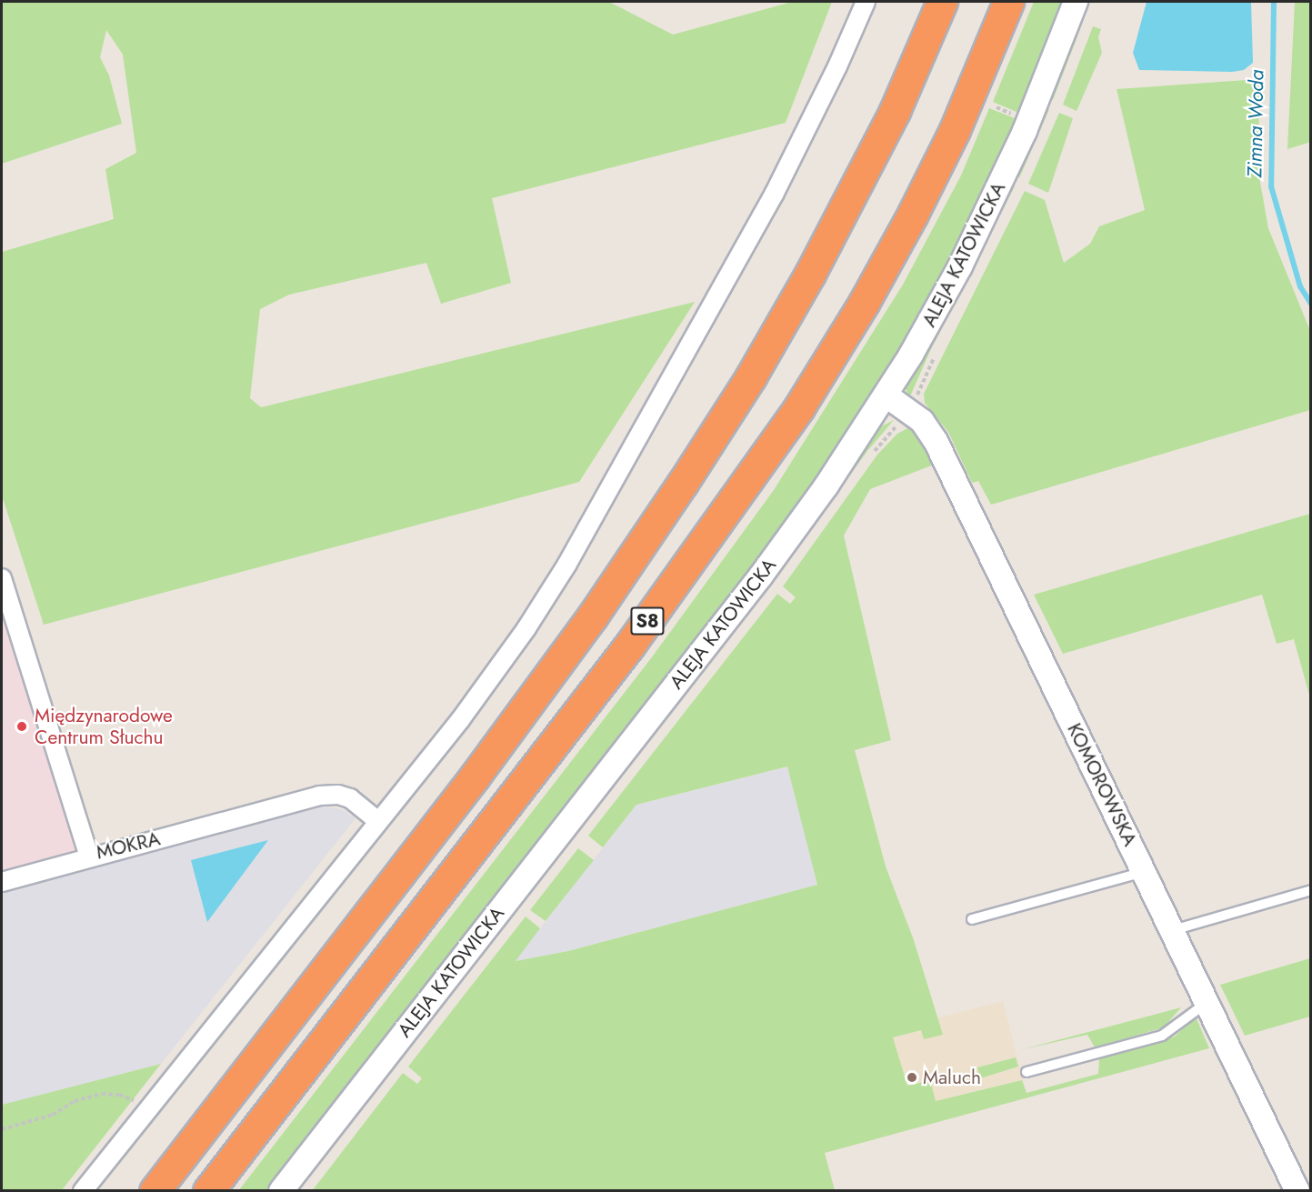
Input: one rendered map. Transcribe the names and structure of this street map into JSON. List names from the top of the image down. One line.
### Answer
{"streets":{"highway":["S8"],"street":["ALEJA KATOWICKA","KOMOROWSKA","MOKRA"]},"crossings":[["ALEJA KATOWICKA","KOMOROWSKA"]],"water":["Zimna Woda"],"places":["Międzynarodowe Centrum Słuchu","Maluch"]}
